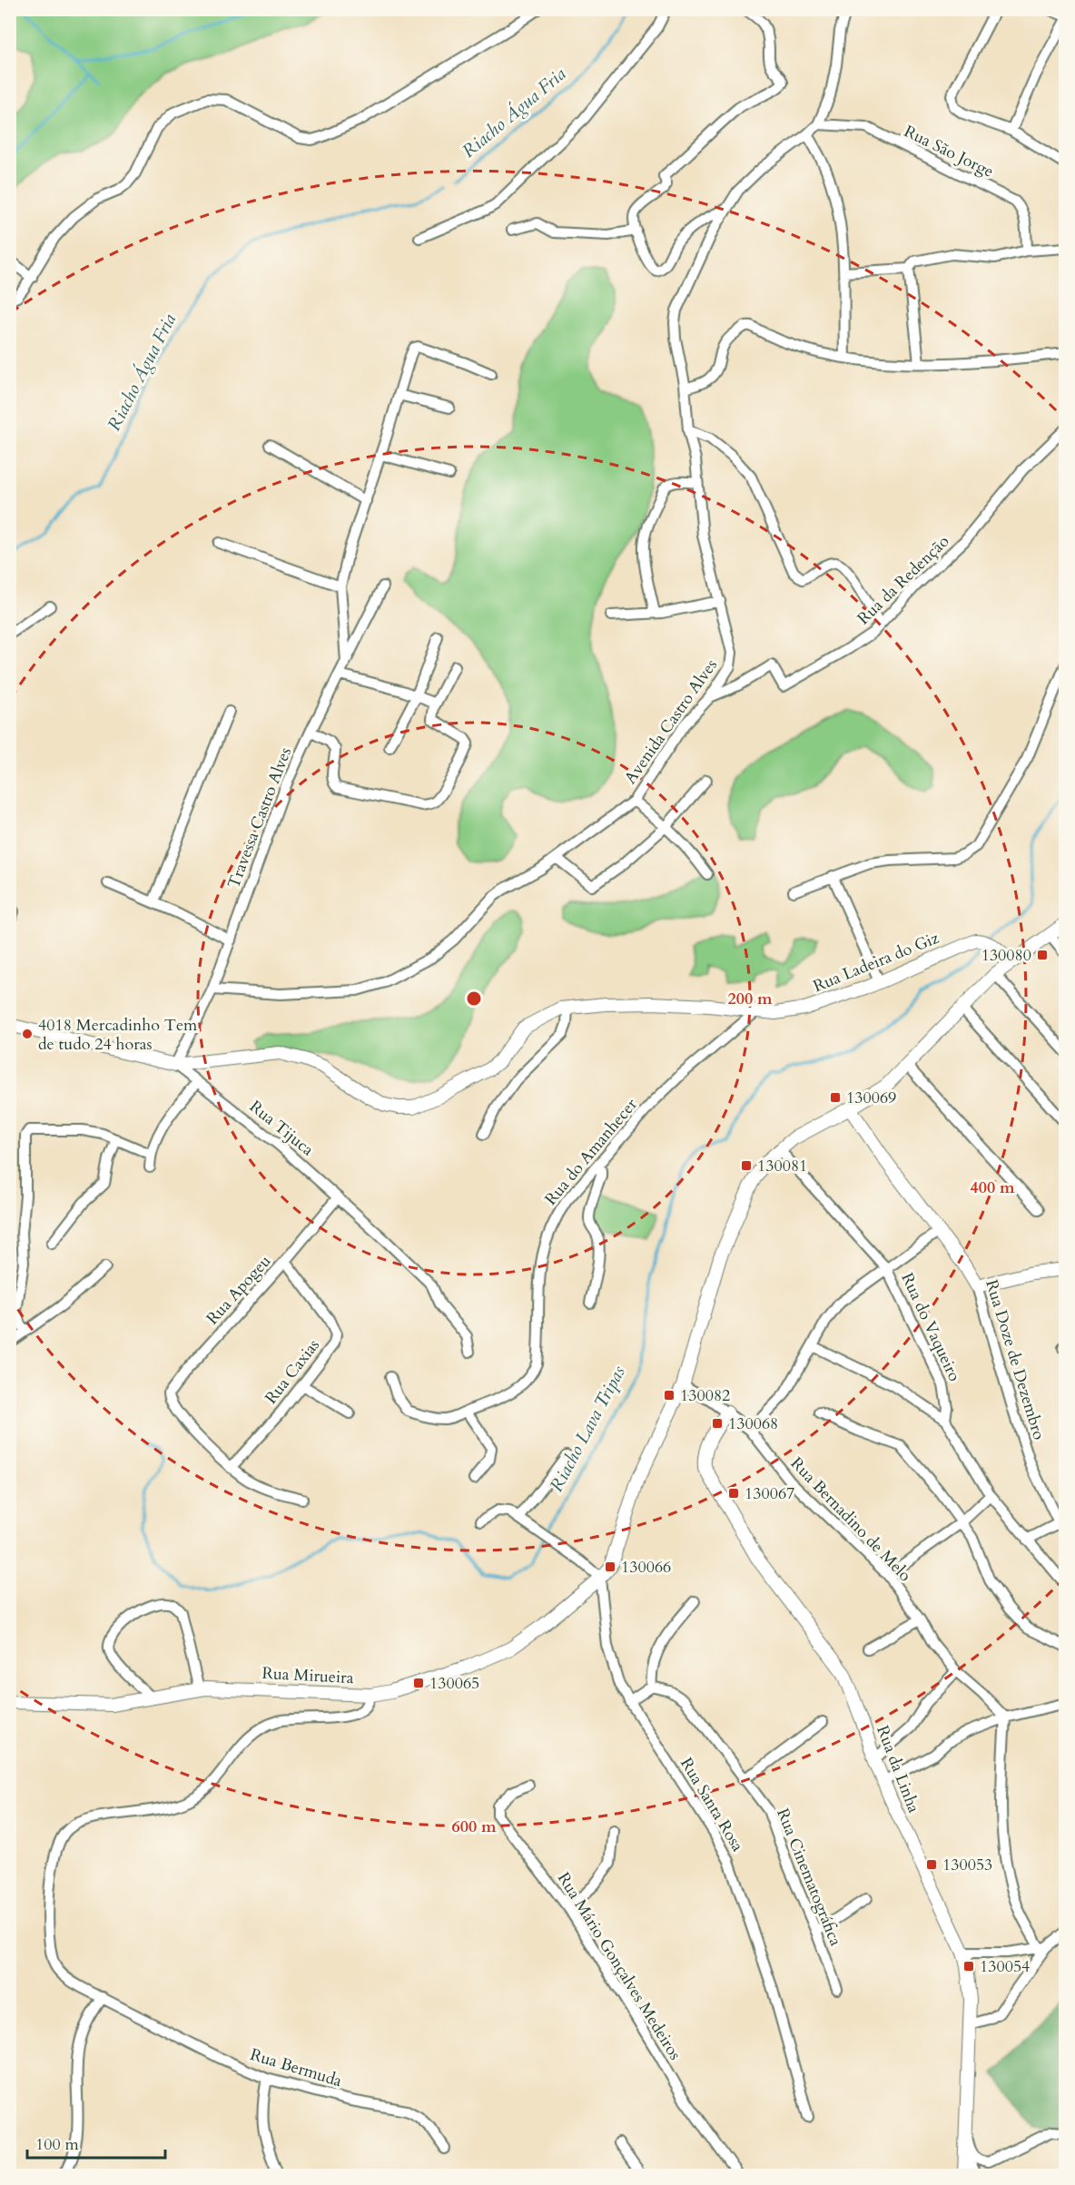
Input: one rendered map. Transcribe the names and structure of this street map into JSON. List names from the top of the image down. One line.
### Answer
{"streets":{"street":["Rua São Jorge","Rua da Redenção","Avenida Castro Alves","Travessa Castro Alves","Rua Ladeira do Giz","Rua Tijuca","Rua do Amanhecer","Rua Apogeu","Rua do Vaqueiro","Rua Doze de Dezembro","Rua Caxias","Rua Bernadino de Melo","Rua Mirueira","Rua da Linha","Rua Santa Rosa","Rua Cinematográfica","Rua Mário Gonçalves Medeiros","Rua Bermuda"]},"crossings":[["Rua São Jorge","Avenida Castro Alves"],["Rua da Redenção","Avenida Castro Alves"],["Avenida Castro Alves","Travessa Castro Alves"],["Travessa Castro Alves","Rua Ladeira do Giz"],["Travessa Castro Alves","Rua Tijuca"],["Rua Ladeira do Giz","Rua Tijuca"],["Rua Ladeira do Giz","Rua do Amanhecer"],["Rua Tijuca","Rua Apogeu"],["Rua Apogeu","Rua Caxias"],["Rua Bernadino de Melo","Rua da Linha"],["Rua Mirueira","Rua Santa Rosa"],["Rua Mirueira","Rua Bermuda"]],"water":["Riacho Água Fria","Riacho Lava Tripas"],"places":{"transit":["130080","130069","130081","130082","130068","130067","130066","130065","130053","130054"],"other":["4018 Mercadinho Tem de tudo 24 horas"]},"scale_bar":"100 m","rings":["200 m","400 m","600 m"]}
